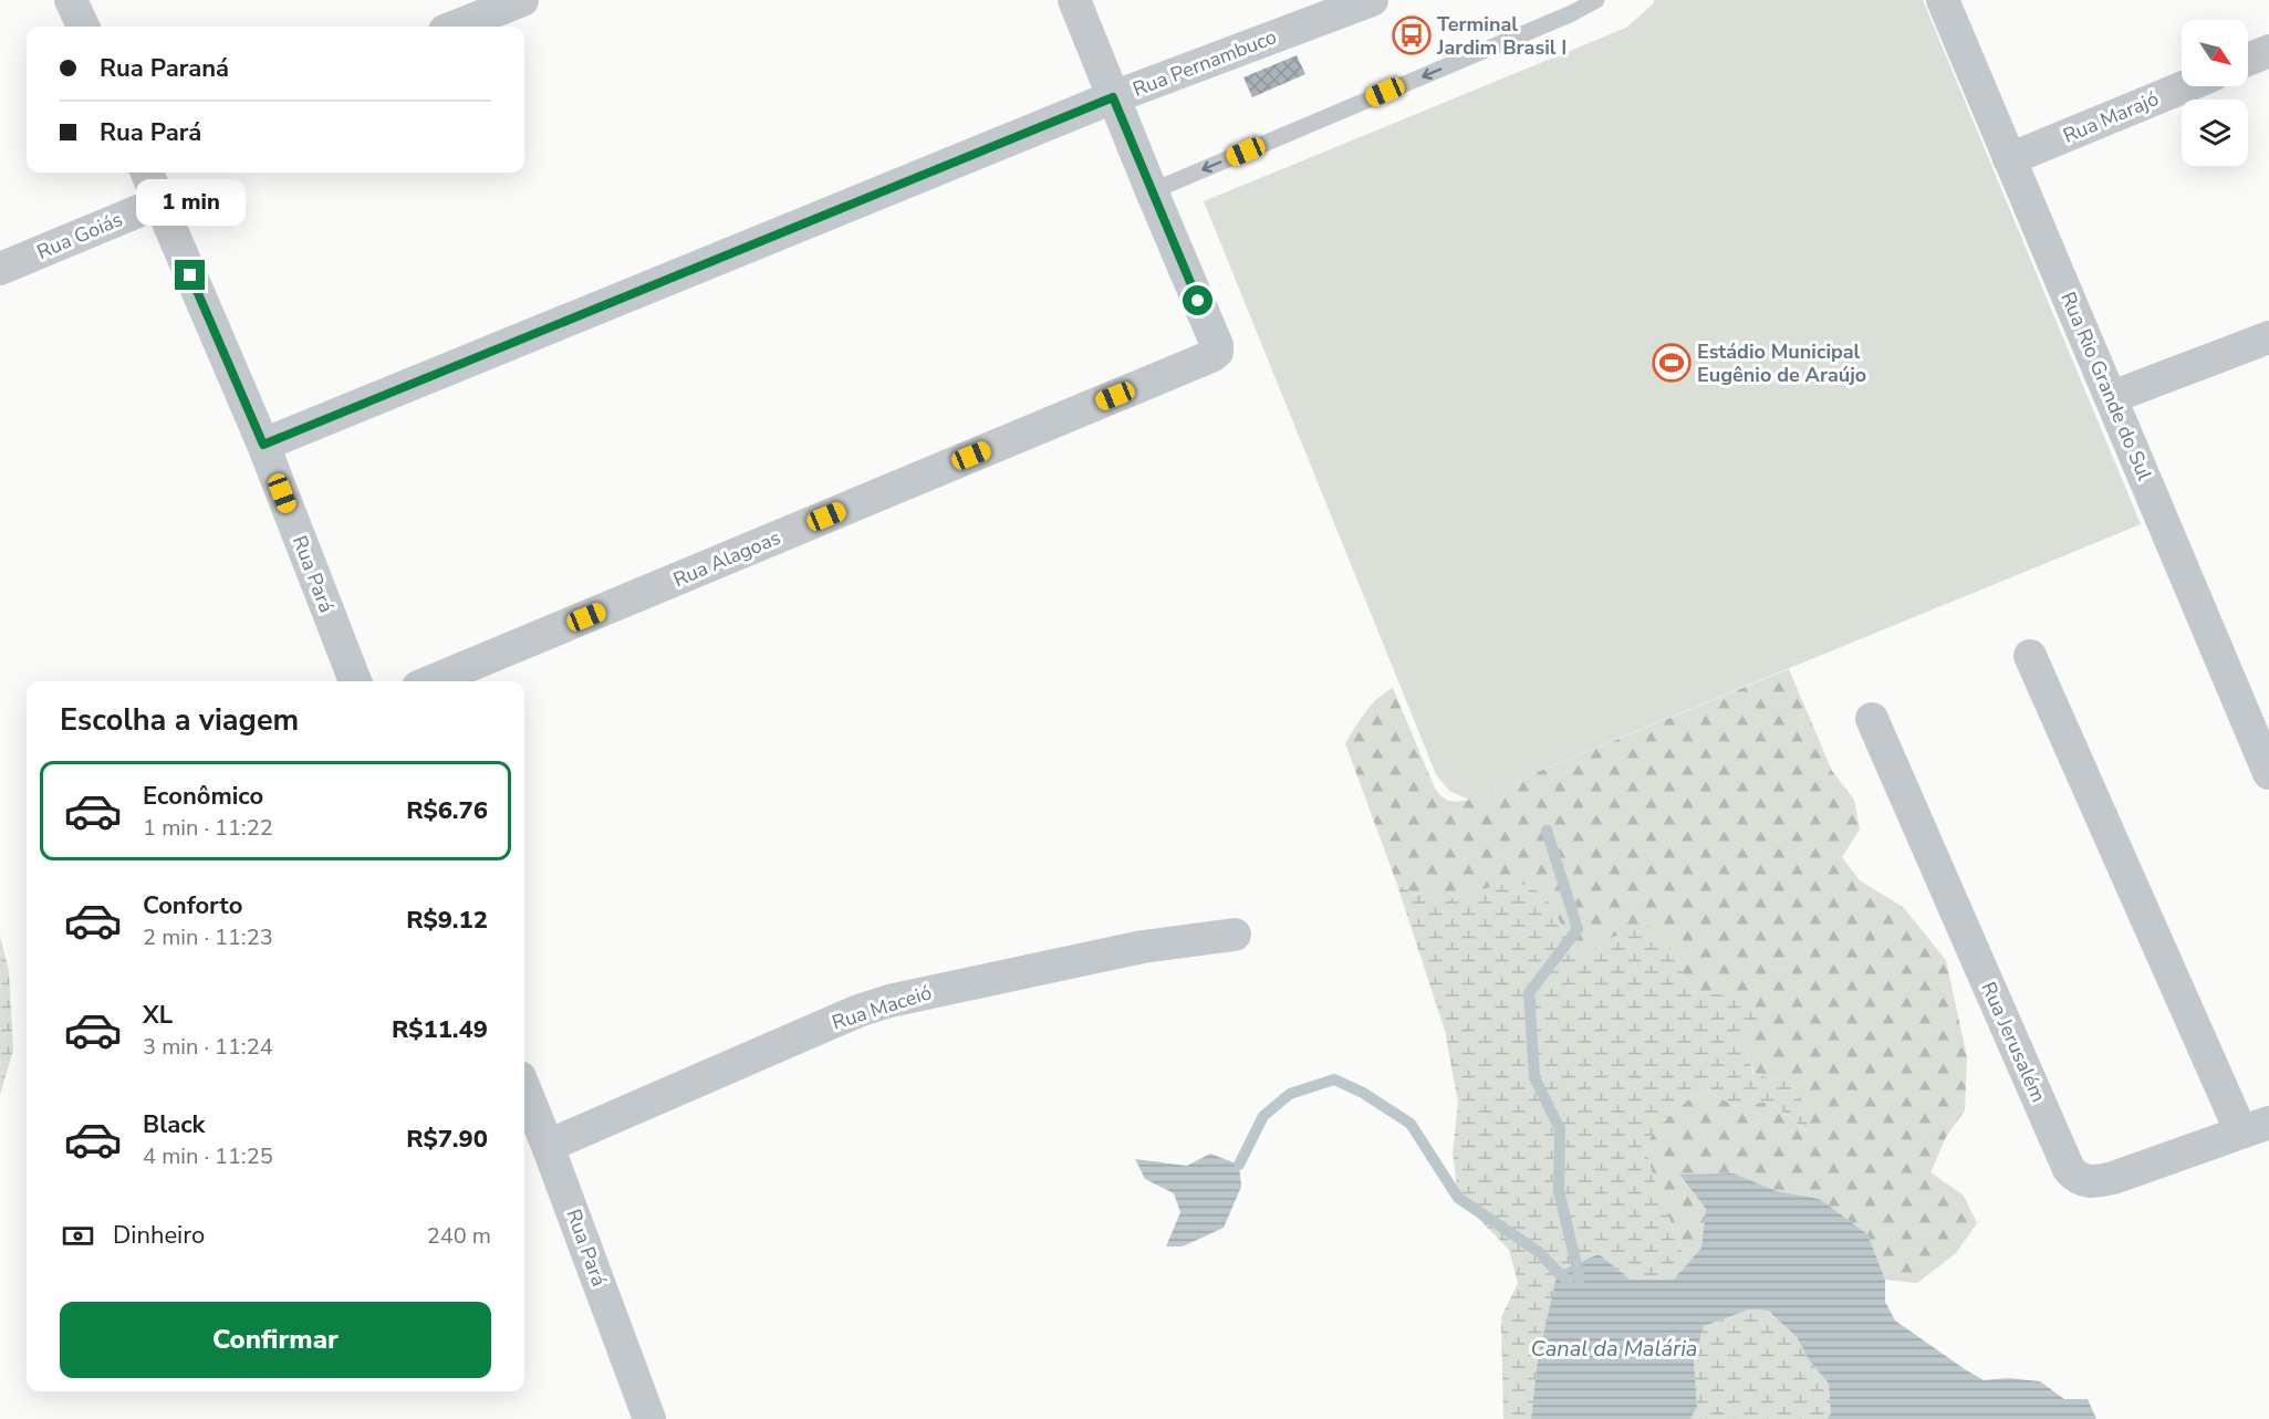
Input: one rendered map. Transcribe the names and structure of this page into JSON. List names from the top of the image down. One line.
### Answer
{"streets":{"street":["Rua Pernambuco","Rua Marajó","Rua Goiás","Rua Rio Grande do Sul","Rua Alagoas","Rua Pará","Rua Maceió","Rua Jerusalém"]},"crossings":[["Rua Pernambuco","Rua Pará"],["Rua Marajó","Rua Rio Grande do Sul"],["Rua Goiás","Rua Pará"],["Rua Pará","Rua Maceió"]],"water":["Canal da Malária"],"places":{"bus stop":["Terminal Jardim Brasil I"],"sports":["Estádio Municipal Eugênio de Araújo"]},"north":"bottom right","page":{"banner":["Rua Paraná","Rua Pará"],"bubble":"1 min","heading":"Escolha a viagem","list":[{"name":"Econômico","note":"1 min · 11:22","value":"R$6.76"},{"name":"Conforto","note":"2 min · 11:23","value":"R$9.12"},{"name":"XL","note":"3 min · 11:24","value":"R$11.49"},{"name":"Black","note":"4 min · 11:25","value":"R$7.90"}],"pay":["Dinheiro","240 m"],"buttons":"Confirmar"}}
